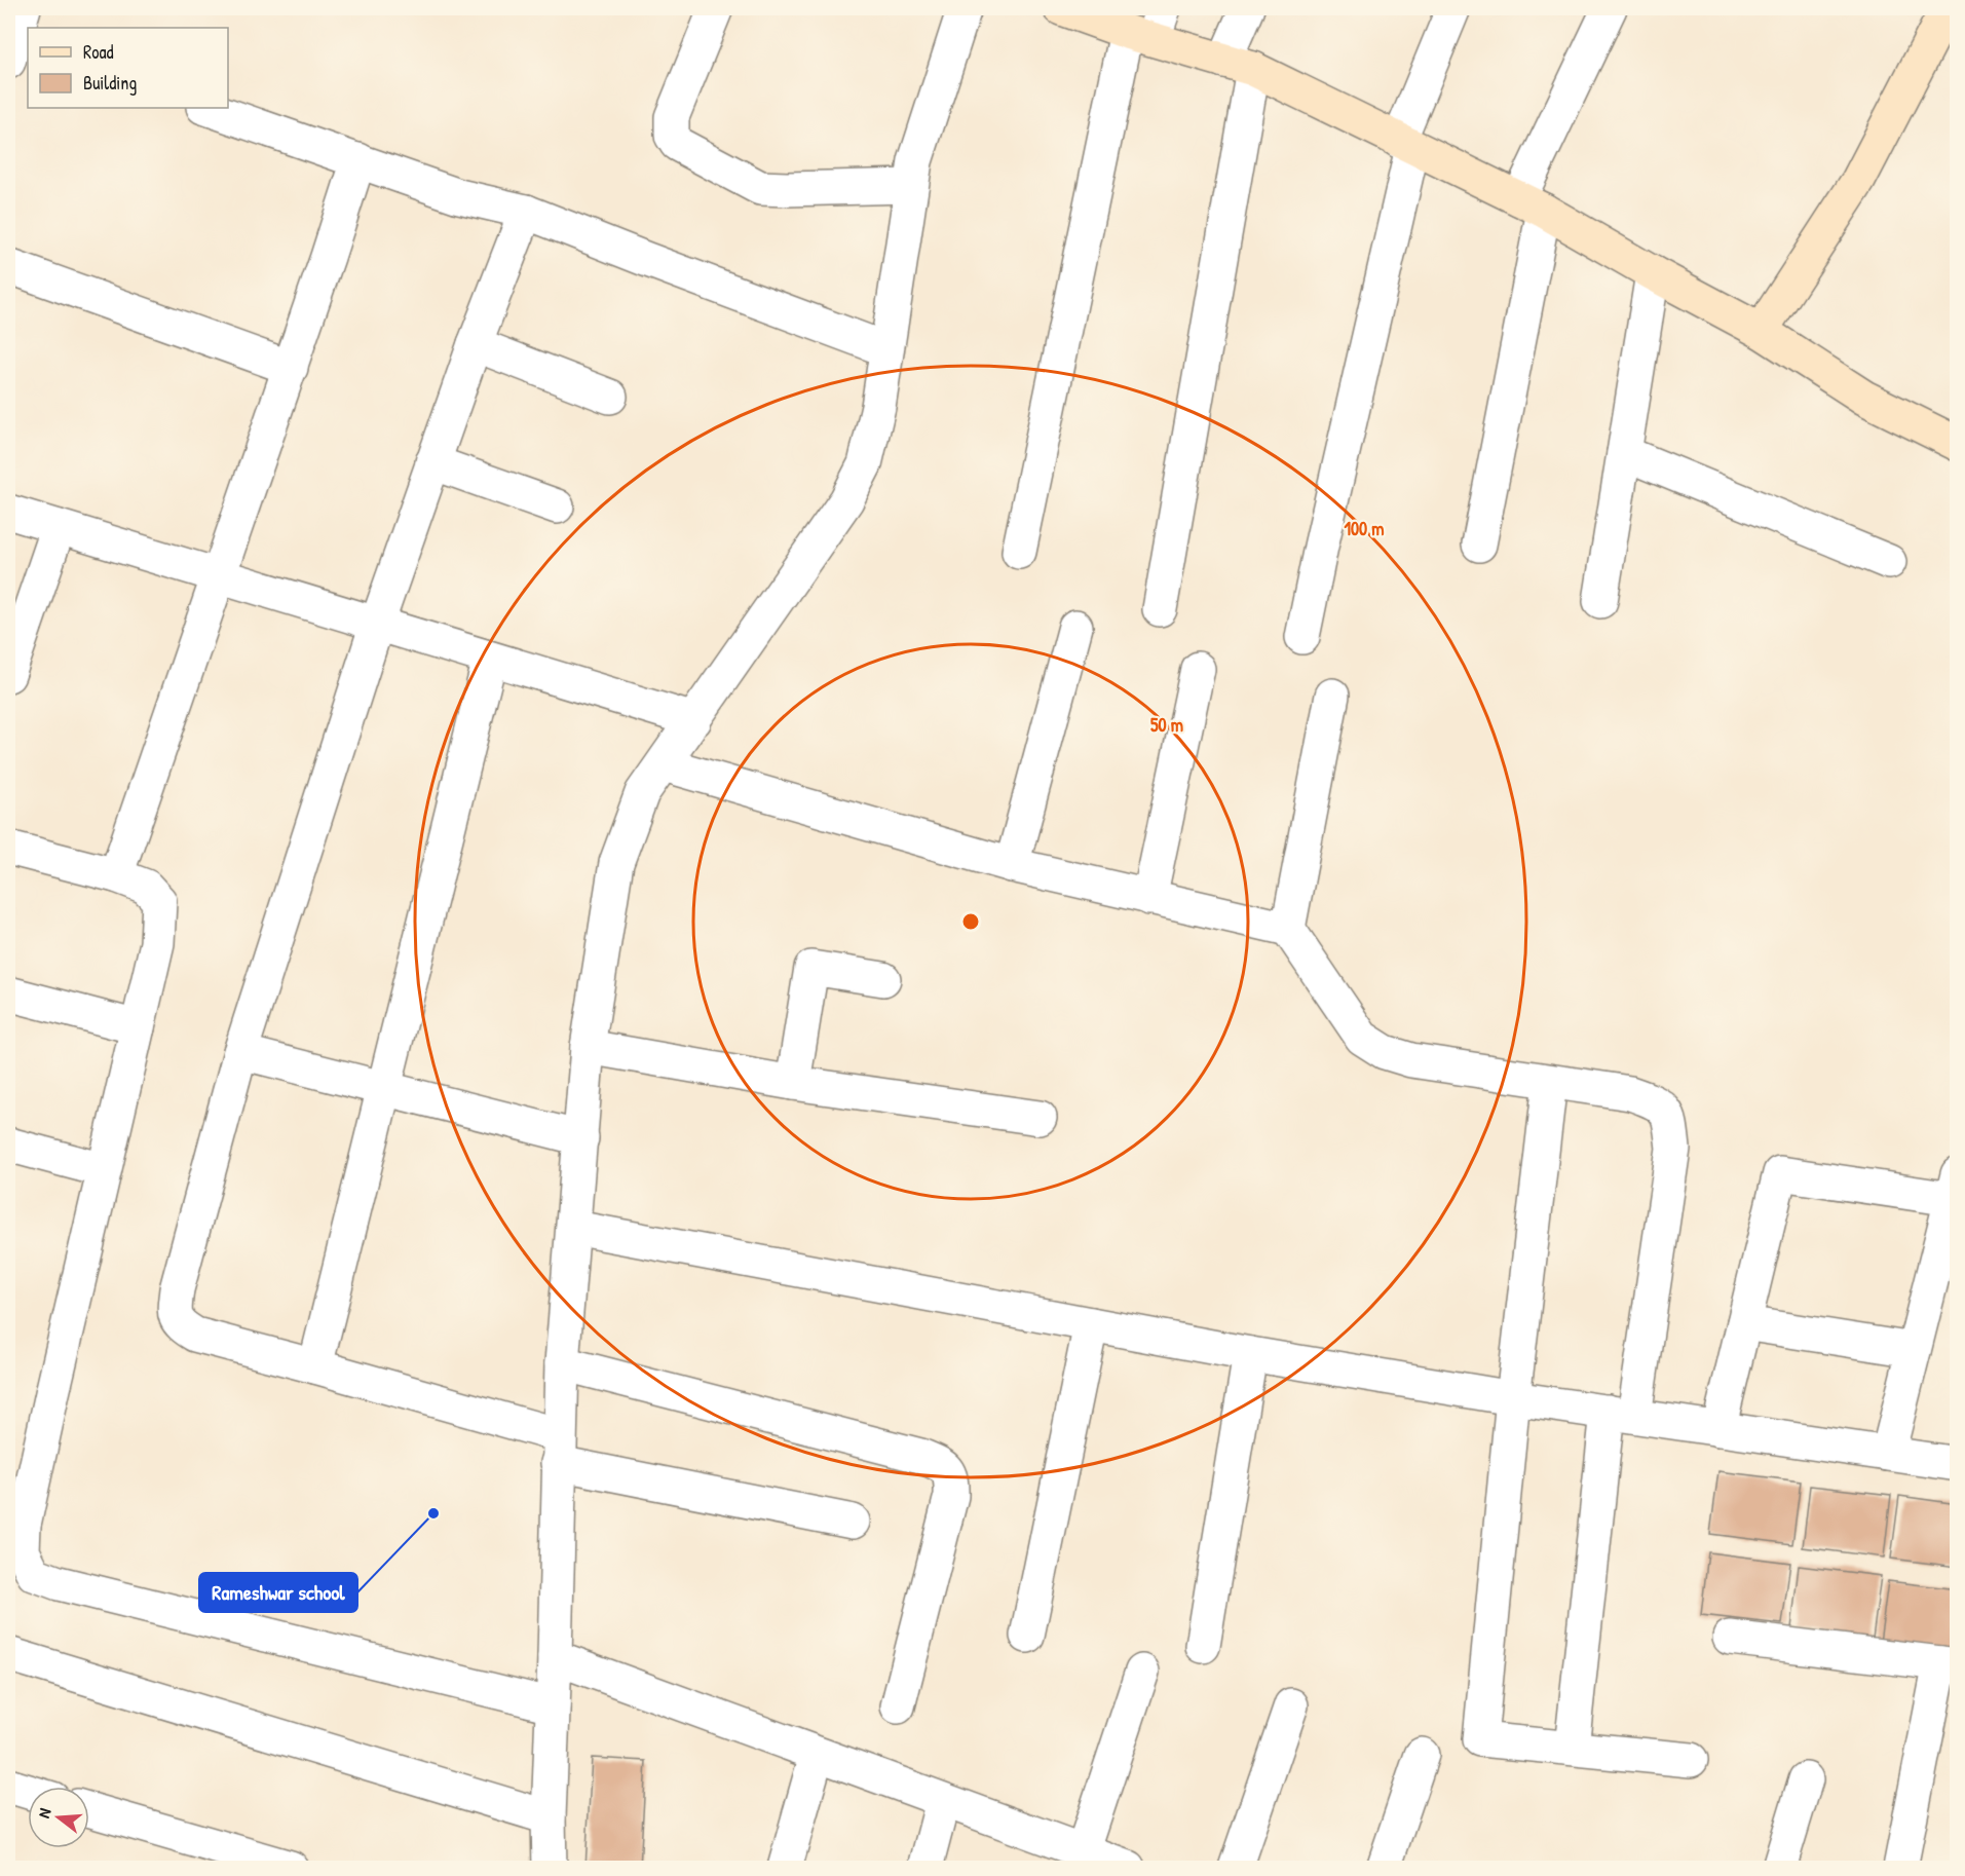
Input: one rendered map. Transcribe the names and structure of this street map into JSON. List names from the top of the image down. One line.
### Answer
{"places":["Rameshwar school"],"legend":["Road","Building"],"north":"left","rings":["100 m","50 m"]}
